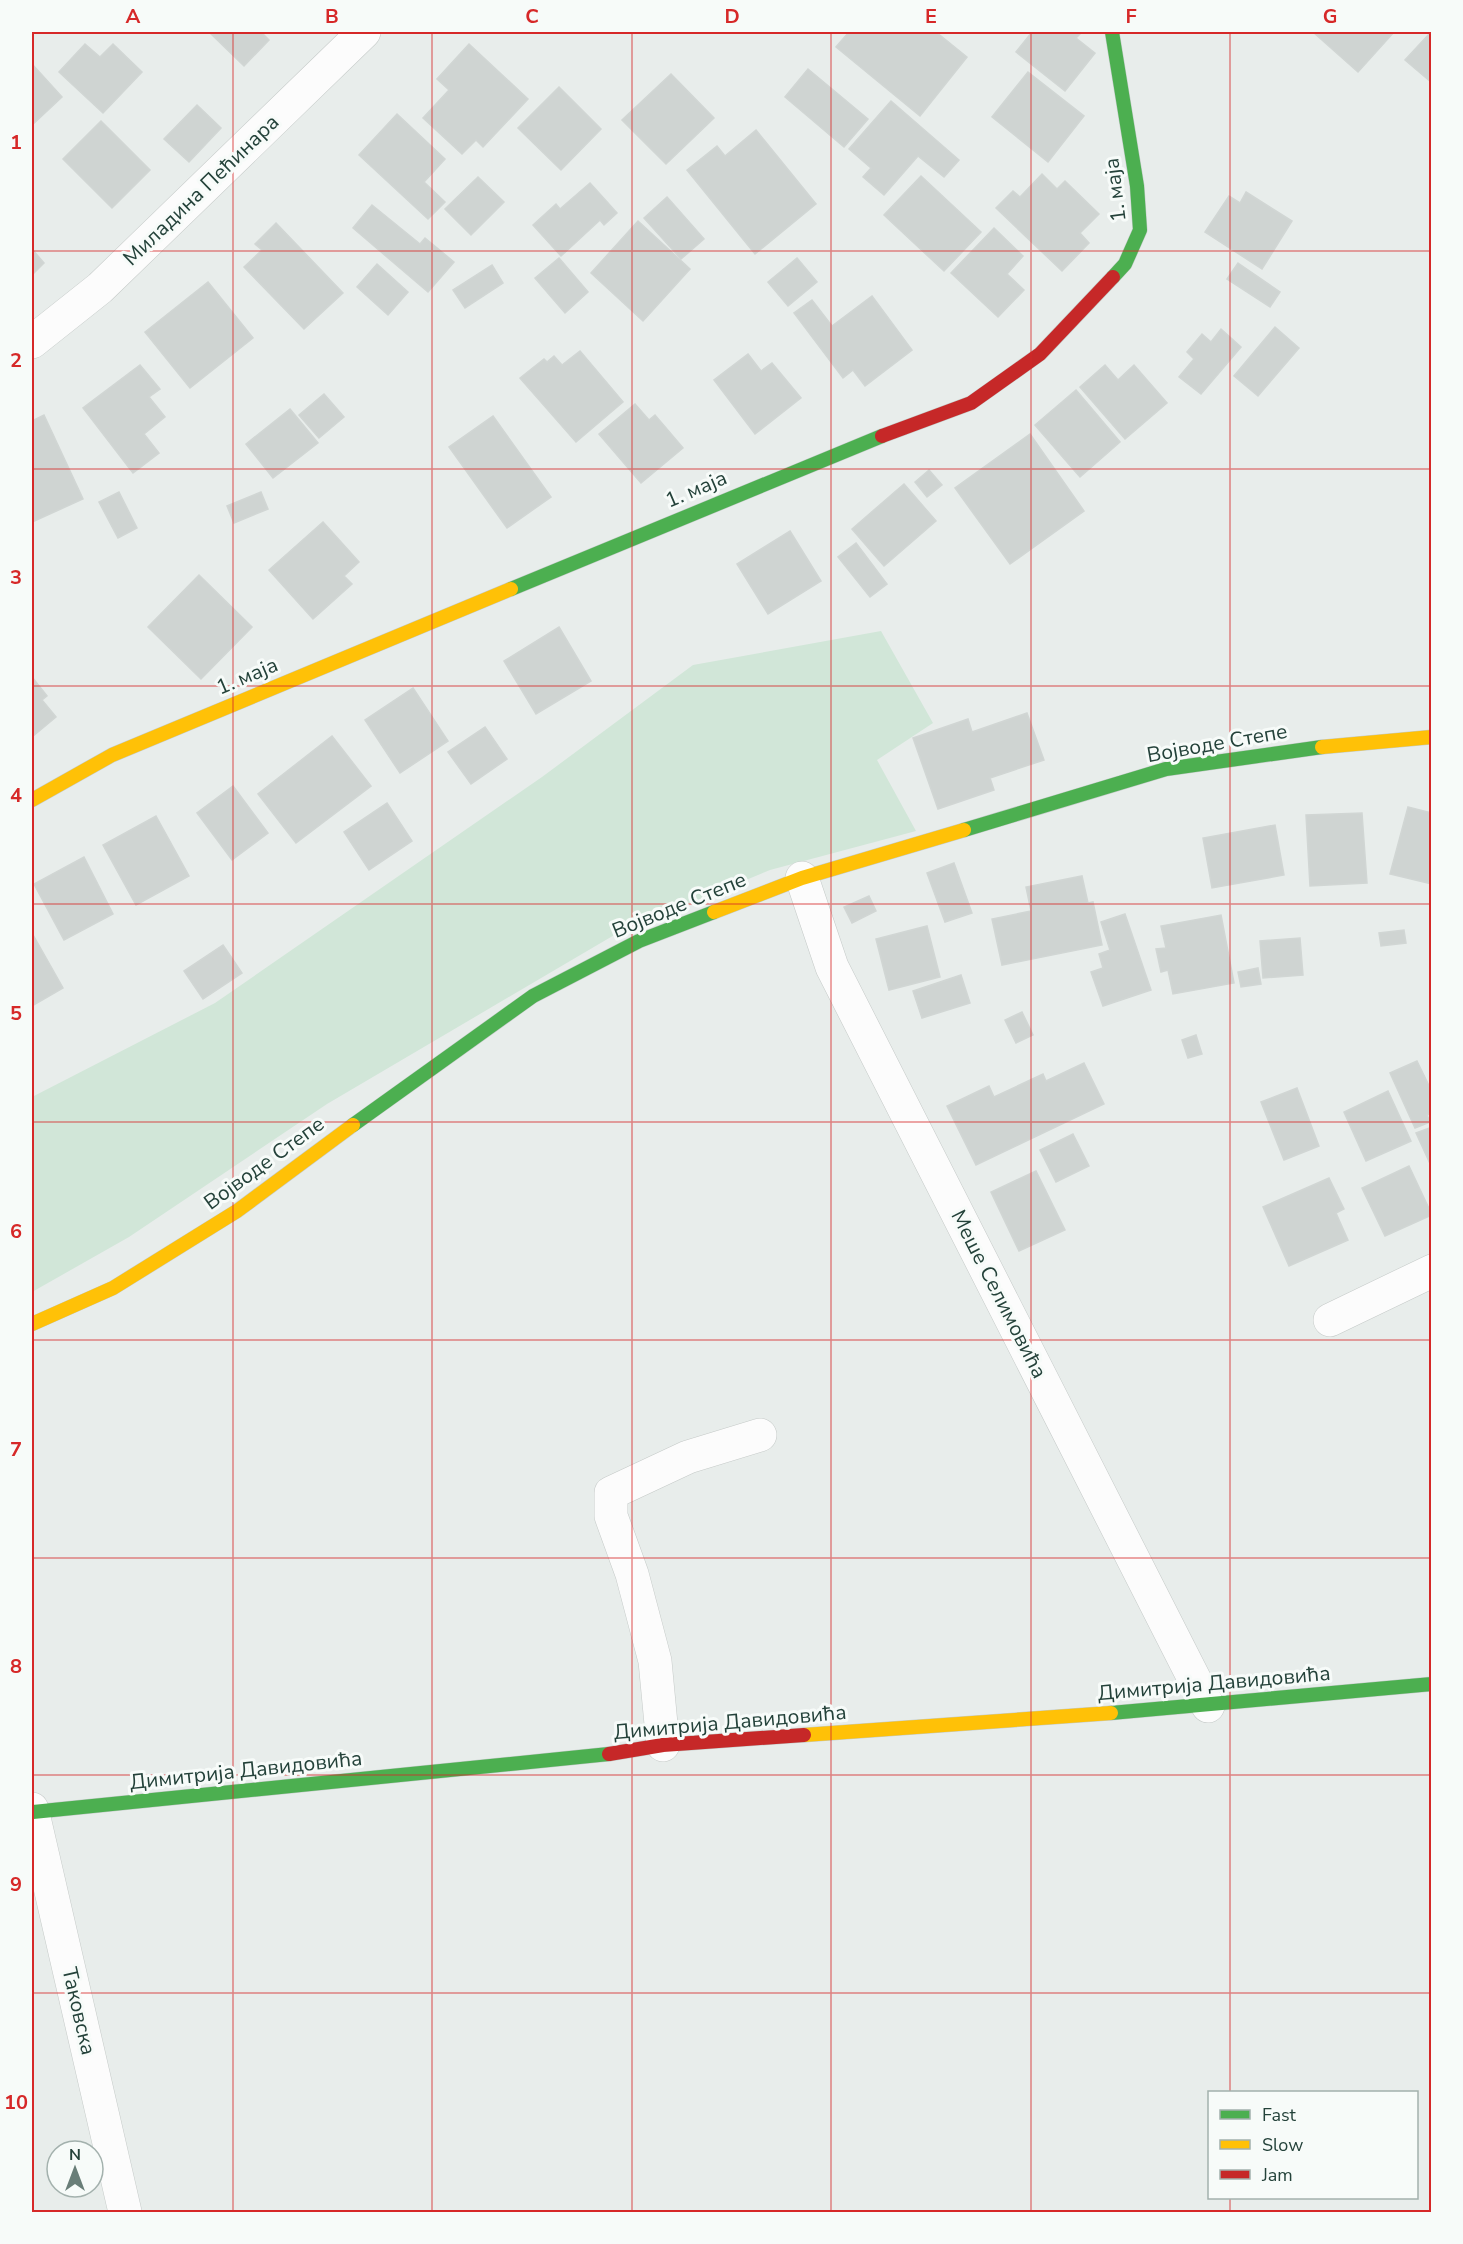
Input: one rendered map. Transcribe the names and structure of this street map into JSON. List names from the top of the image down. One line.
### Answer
{"streets":{"street":["Миладина Пећинара","1. маја","Војводе Степе","Меше Селимовића","Димитрија Давидовића","Таковска"]},"crossings":[["Војводе Степе","Меше Селимовића"],["Меше Селимовића","Димитрија Давидовића"],["Димитрија Давидовића","Таковска"]],"legend":["Fast","Slow","Jam"],"north":"top","grid":{"columns":["A","B","C","D","E","F","G"],"rows":["1","2","3","4","5","6","7","8","9","10"]}}
